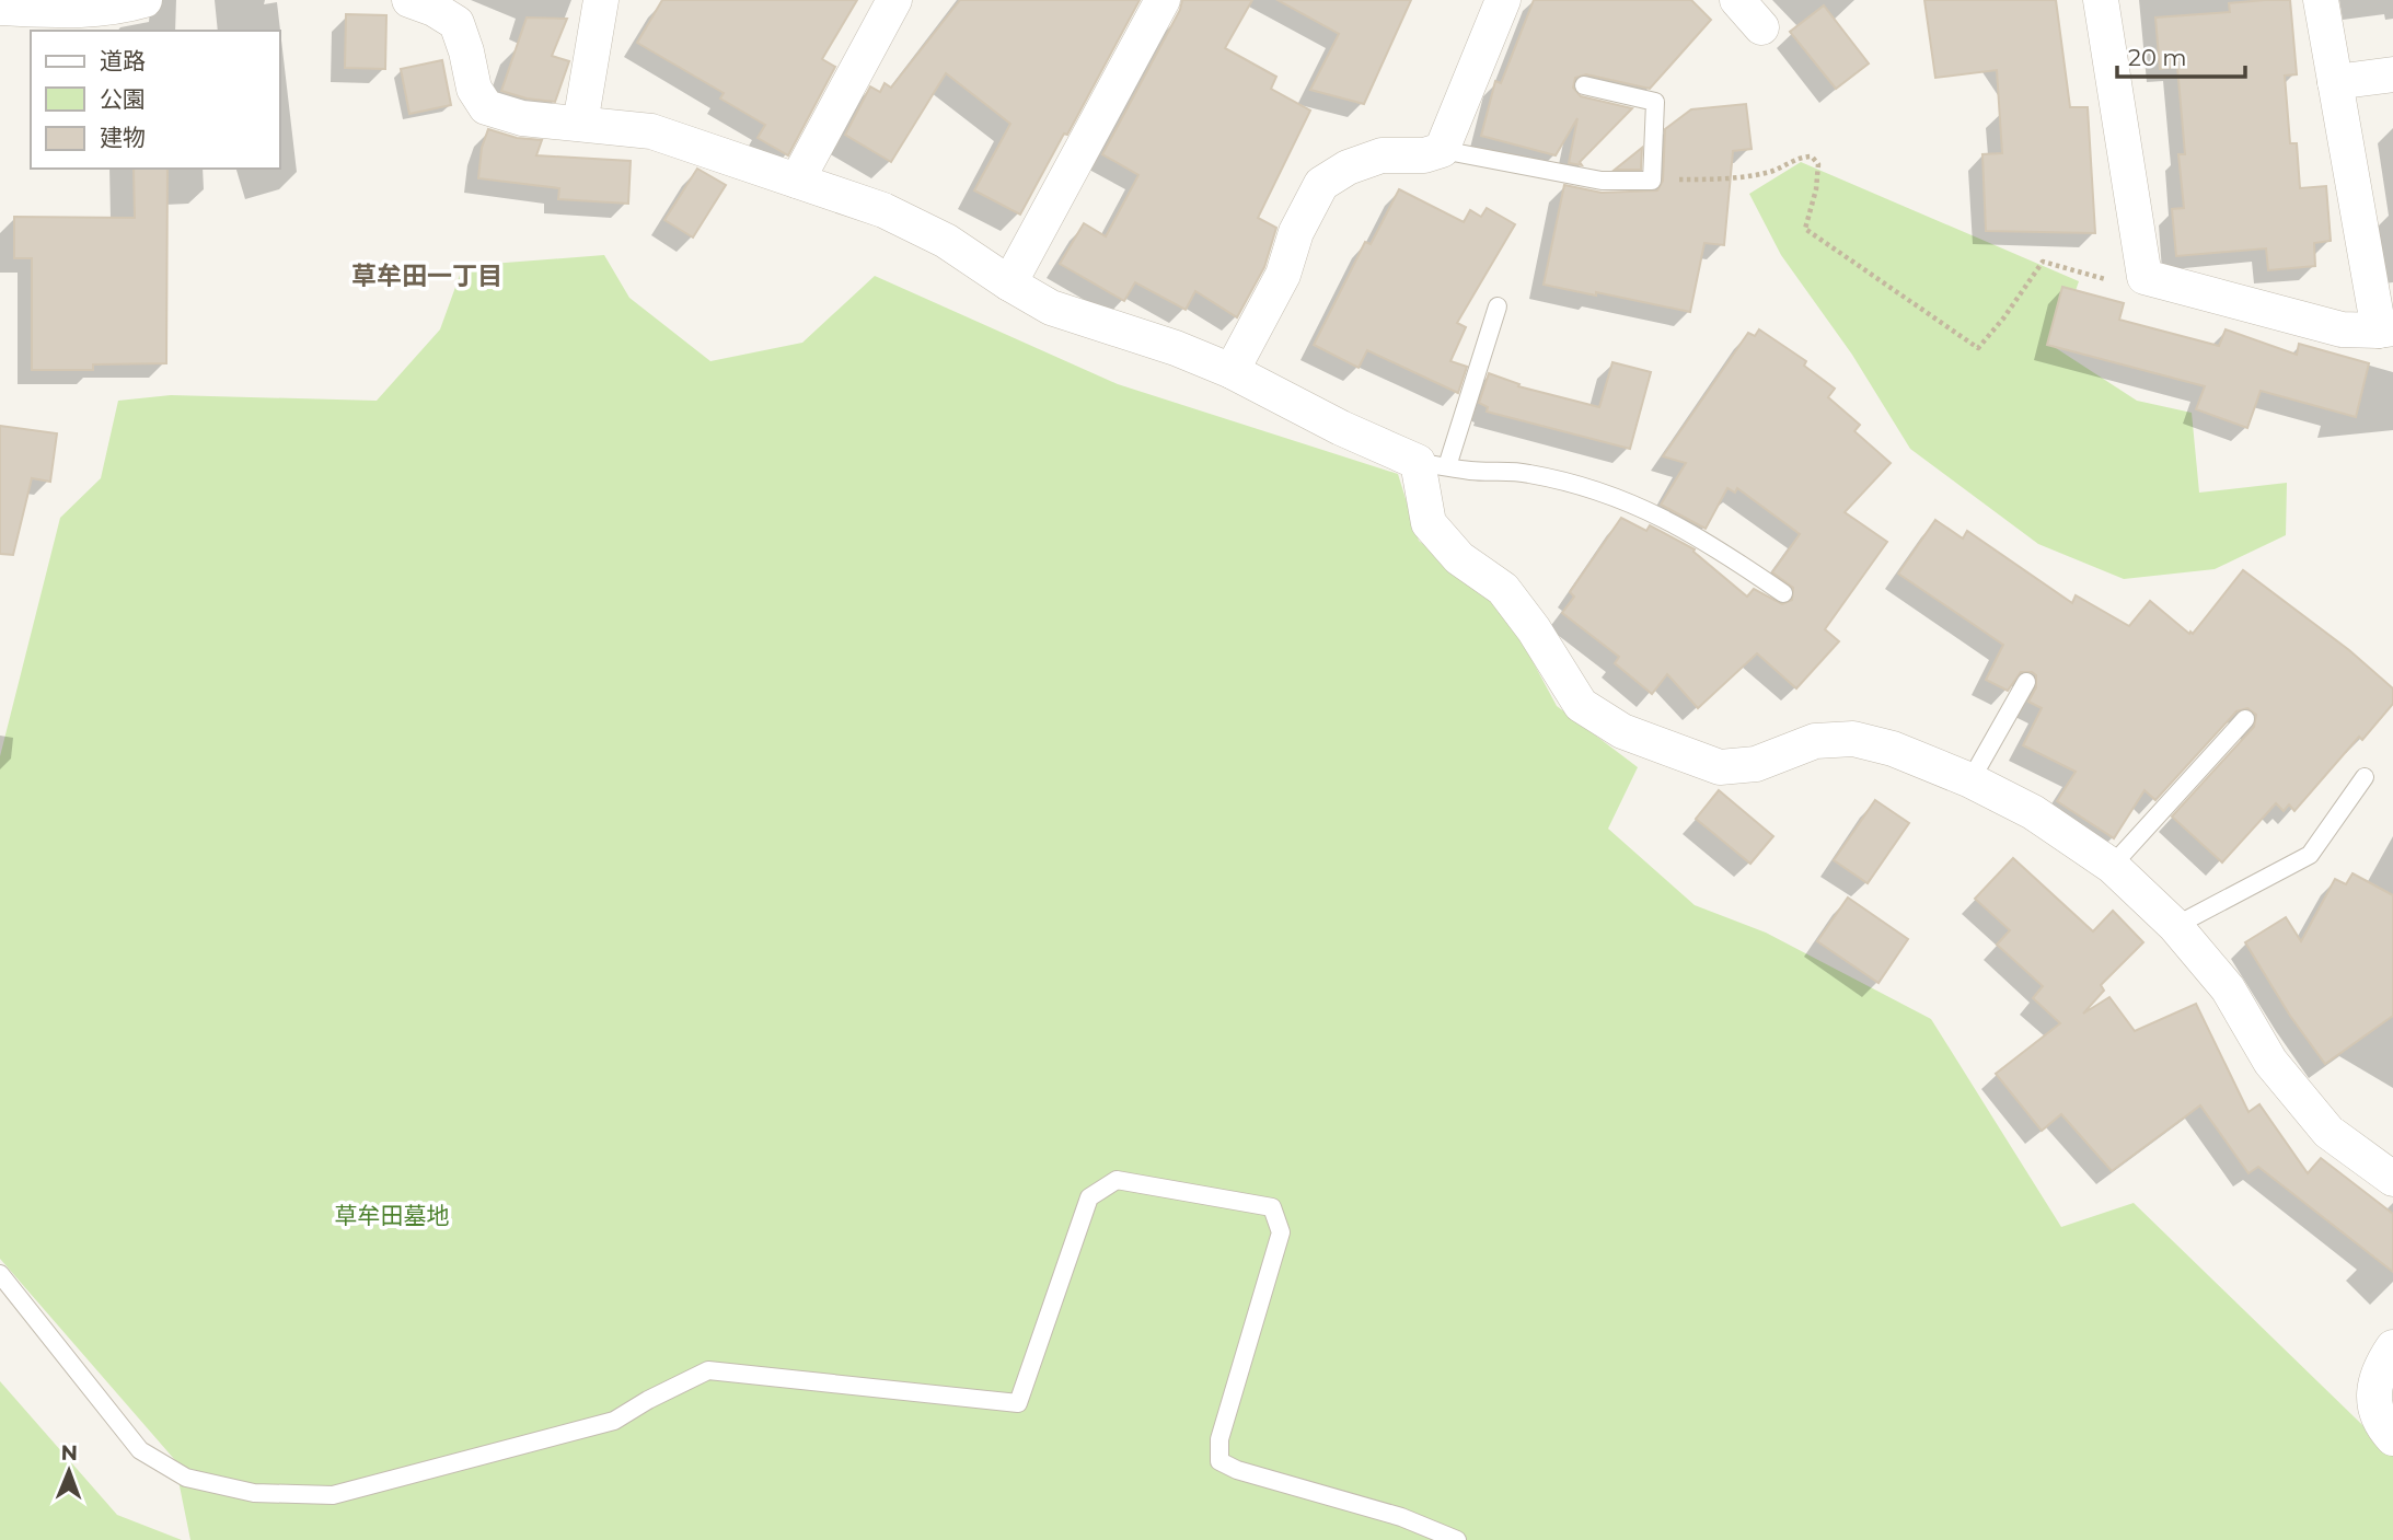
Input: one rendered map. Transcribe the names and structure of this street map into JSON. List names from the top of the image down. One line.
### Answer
{"districts":["草牟田一丁目"],"parks":["草牟田墓地"],"legend":["道路","公園","建物"],"scale_bar":"20 m","north":"top"}
